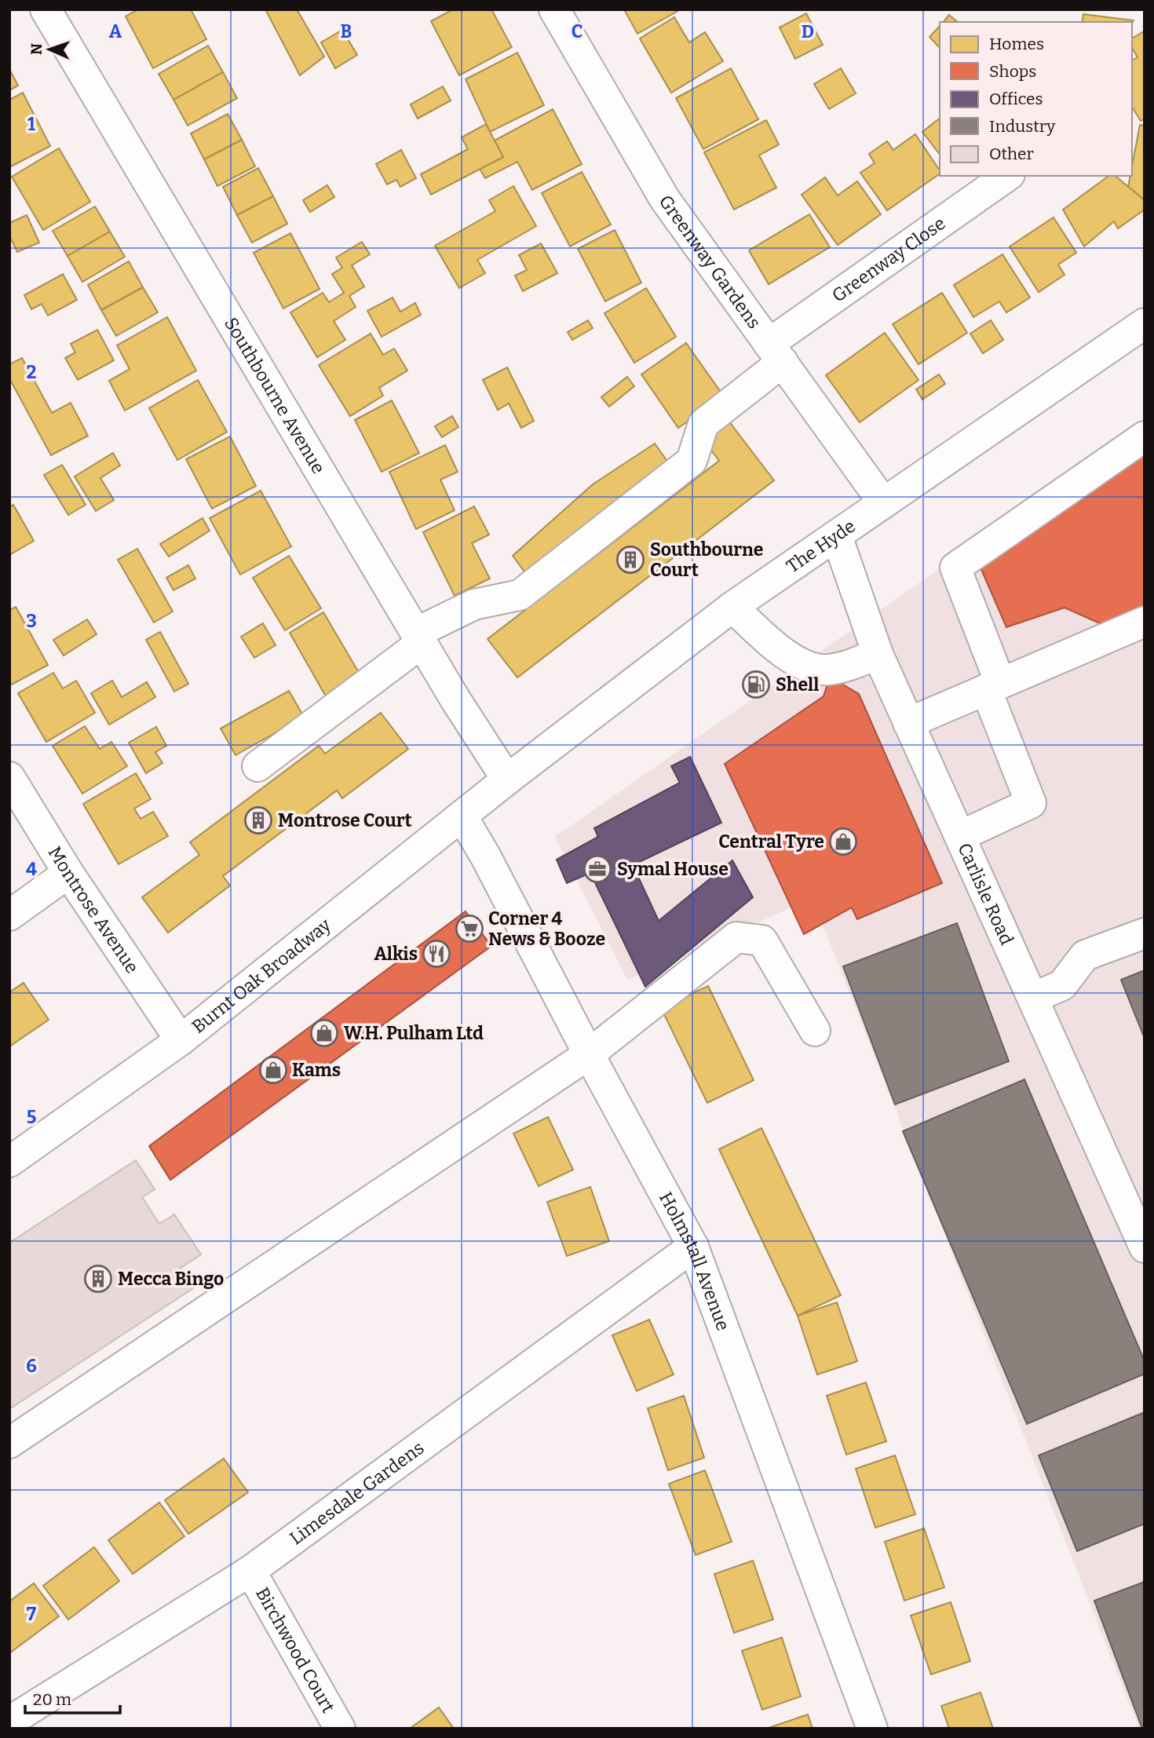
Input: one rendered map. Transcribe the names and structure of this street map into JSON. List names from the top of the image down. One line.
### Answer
{"streets":{"street":["Greenway Close","Greenway Gardens","Southbourne Avenue","The Hyde","Carlisle Road","Montrose Avenue","Burnt Oak Broadway","Holmstall Avenue","Limesdale Gardens","Birchwood Court"]},"crossings":[["Greenway Close","Greenway Gardens"],["Greenway Close","Southbourne Avenue"],["Greenway Gardens","The Hyde"],["Southbourne Avenue","The Hyde"],["Southbourne Avenue","Burnt Oak Broadway"],["The Hyde","Carlisle Road"],["The Hyde","Burnt Oak Broadway"],["Montrose Avenue","Burnt Oak Broadway"],["Burnt Oak Broadway","Holmstall Avenue"],["Holmstall Avenue","Limesdale Gardens"],["Limesdale Gardens","Birchwood Court"]],"places":{"building":["Southbourne Court","Montrose Court","Mecca Bingo"],"fuel station":["Shell"],"shop":["Central Tyre","W.H. Pulham Ltd","Kams"],"office":["Symal House"],"supermarket":["Corner 4 News & Booze"],"restaurant":["Alkis"]},"legend":["Homes","Shops","Offices","Industry","Other"],"scale_bar":"20 m","north":"left","grid":{"columns":["A","B","C","D"],"rows":["1","2","3","4","5","6","7"]}}
